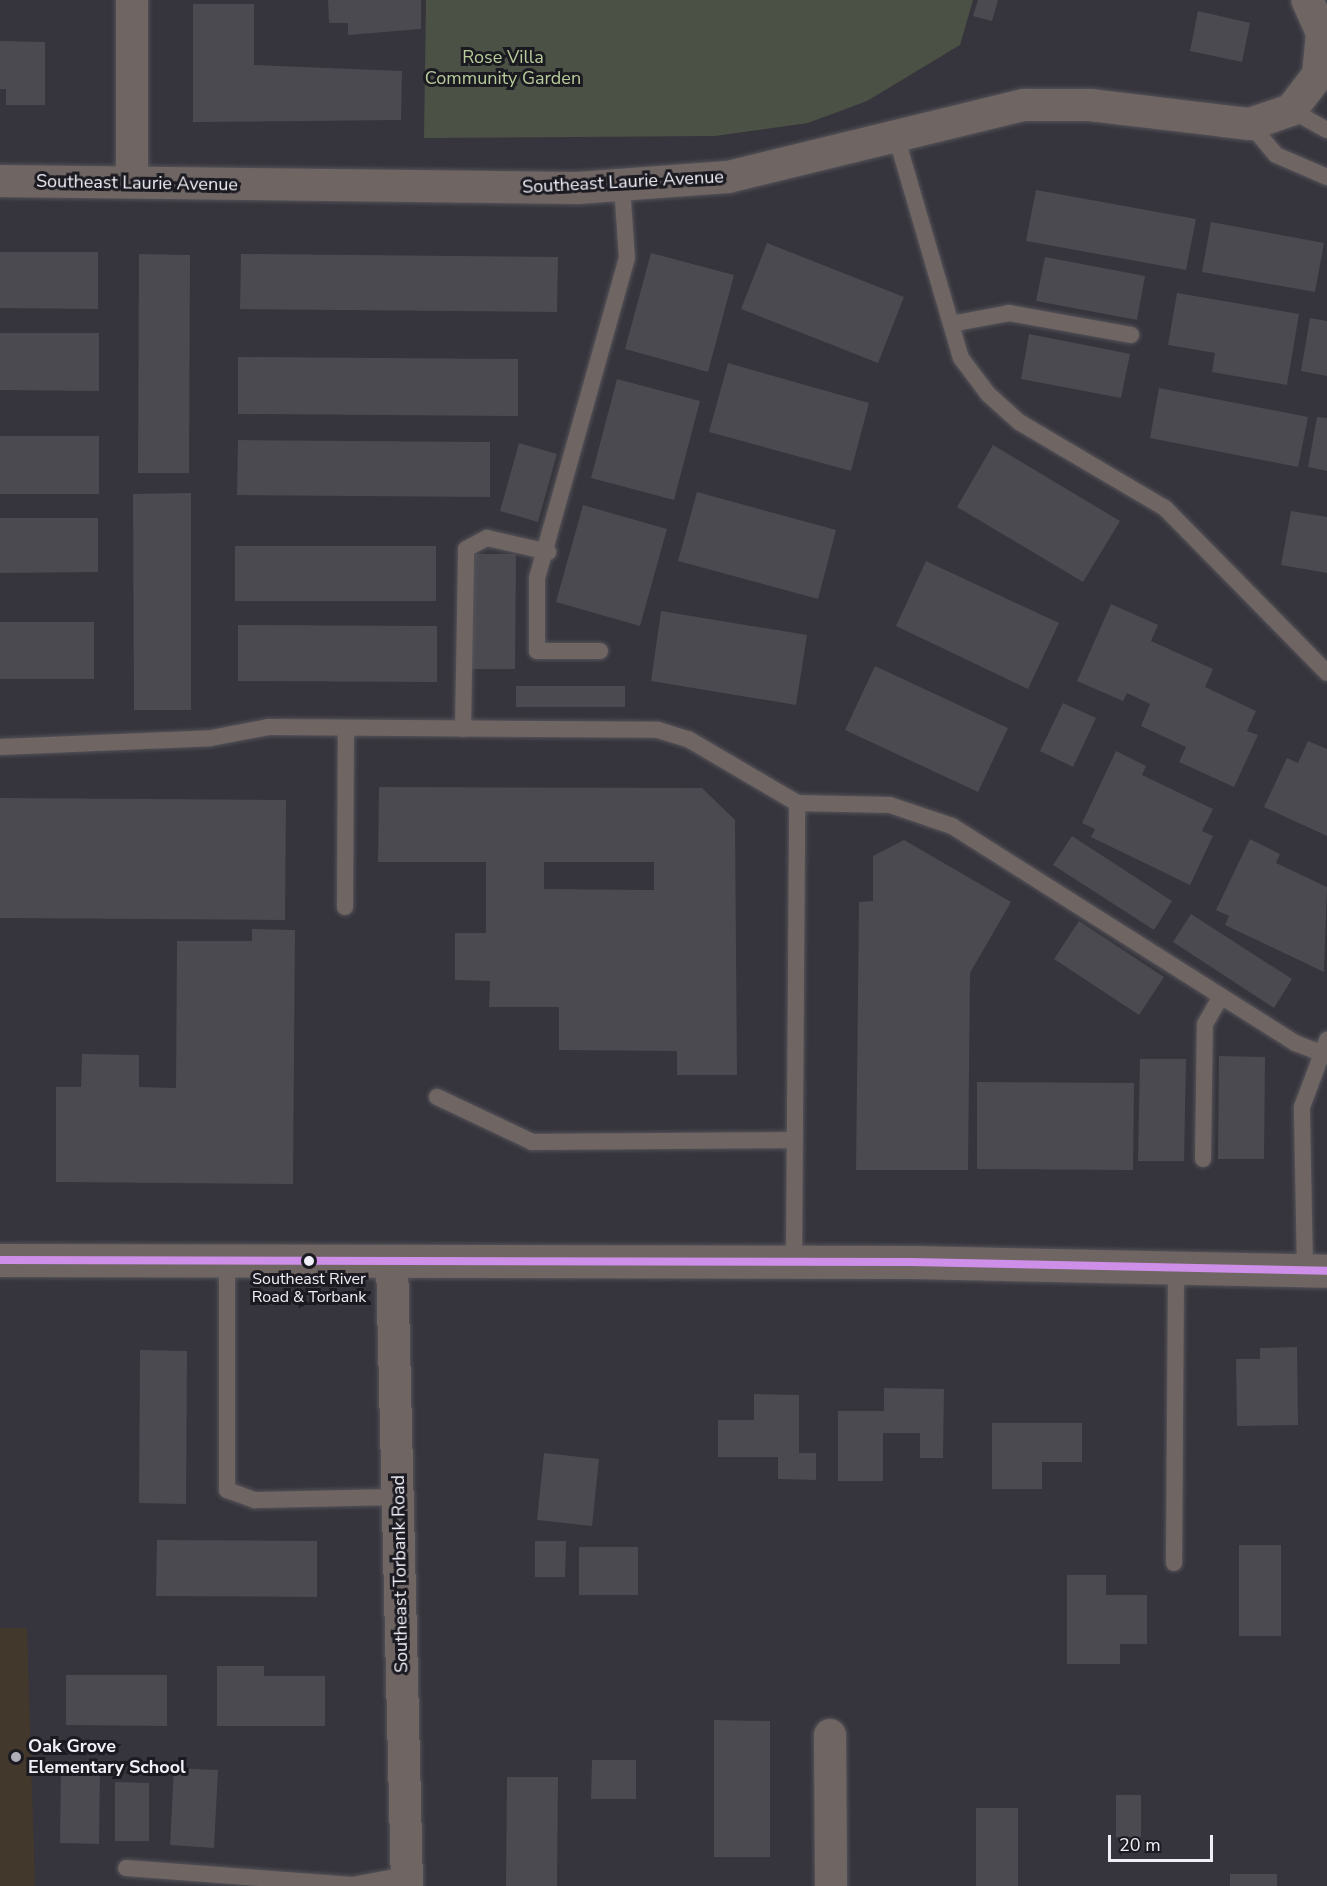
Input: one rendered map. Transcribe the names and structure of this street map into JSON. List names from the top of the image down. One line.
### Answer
{"streets":{"street":["Southeast Laurie Avenue","Southeast Torbank Road"]},"parks":["Rose Villa Community Garden"],"places":["Southeast River Road & Torbank","Oak Grove Elementary School"],"scale_bar":"20 m"}
